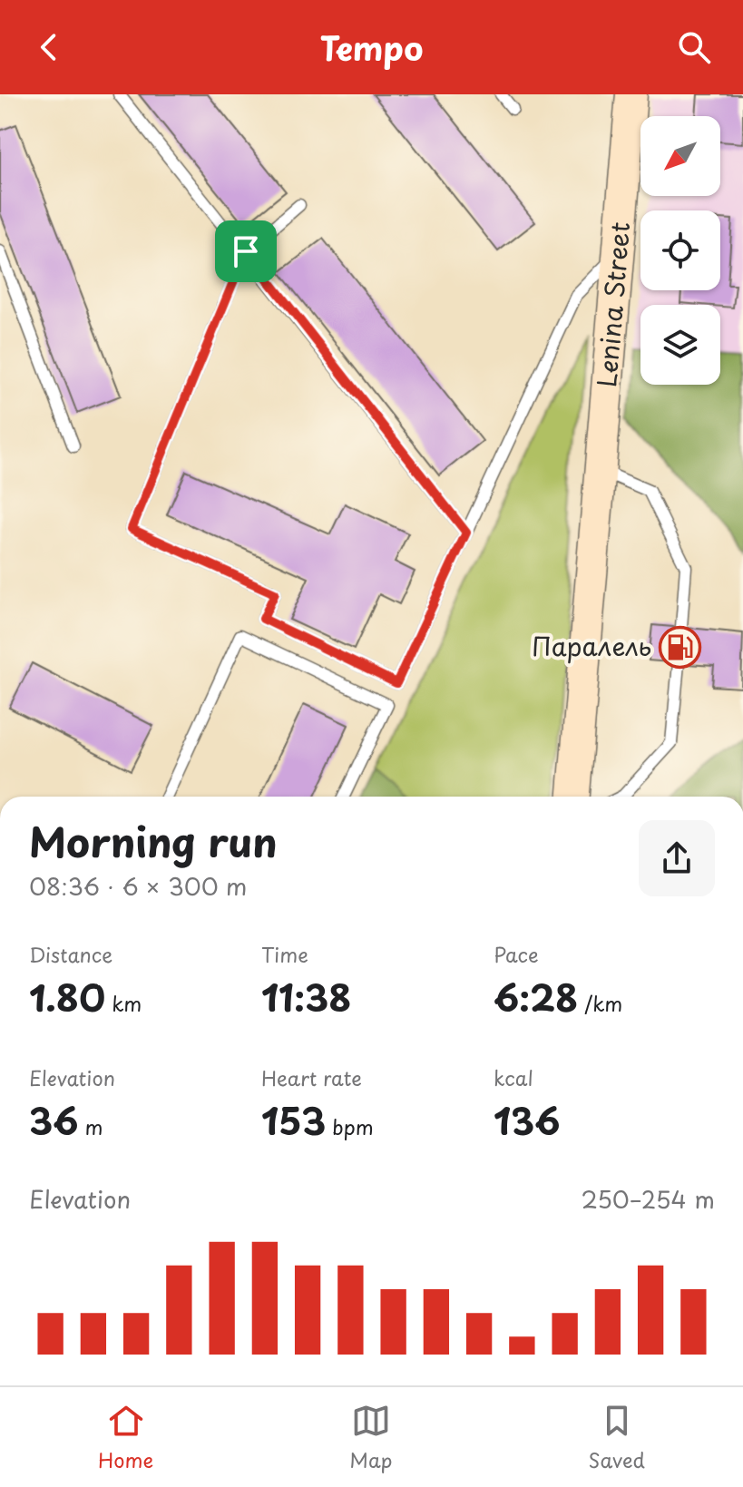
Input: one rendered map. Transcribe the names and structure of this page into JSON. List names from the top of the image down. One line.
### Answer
{"streets":{"main road":["Lenina Street"]},"places":{"fuel station":["Паралель"]},"north":"bottom left","page":{"header":"Tempo","heading":["Morning run","08:36 · 6 × 300 m"],"stats":[["Distance","1.80 km"],["Time","11:38"],["Pace","6:28 /km"],["Elevation","36 m"],["Heart rate","153 bpm"],["kcal","136"]],"chart":["Elevation","250–254 m"],"tabs":["Home","Map","Saved"]}}
